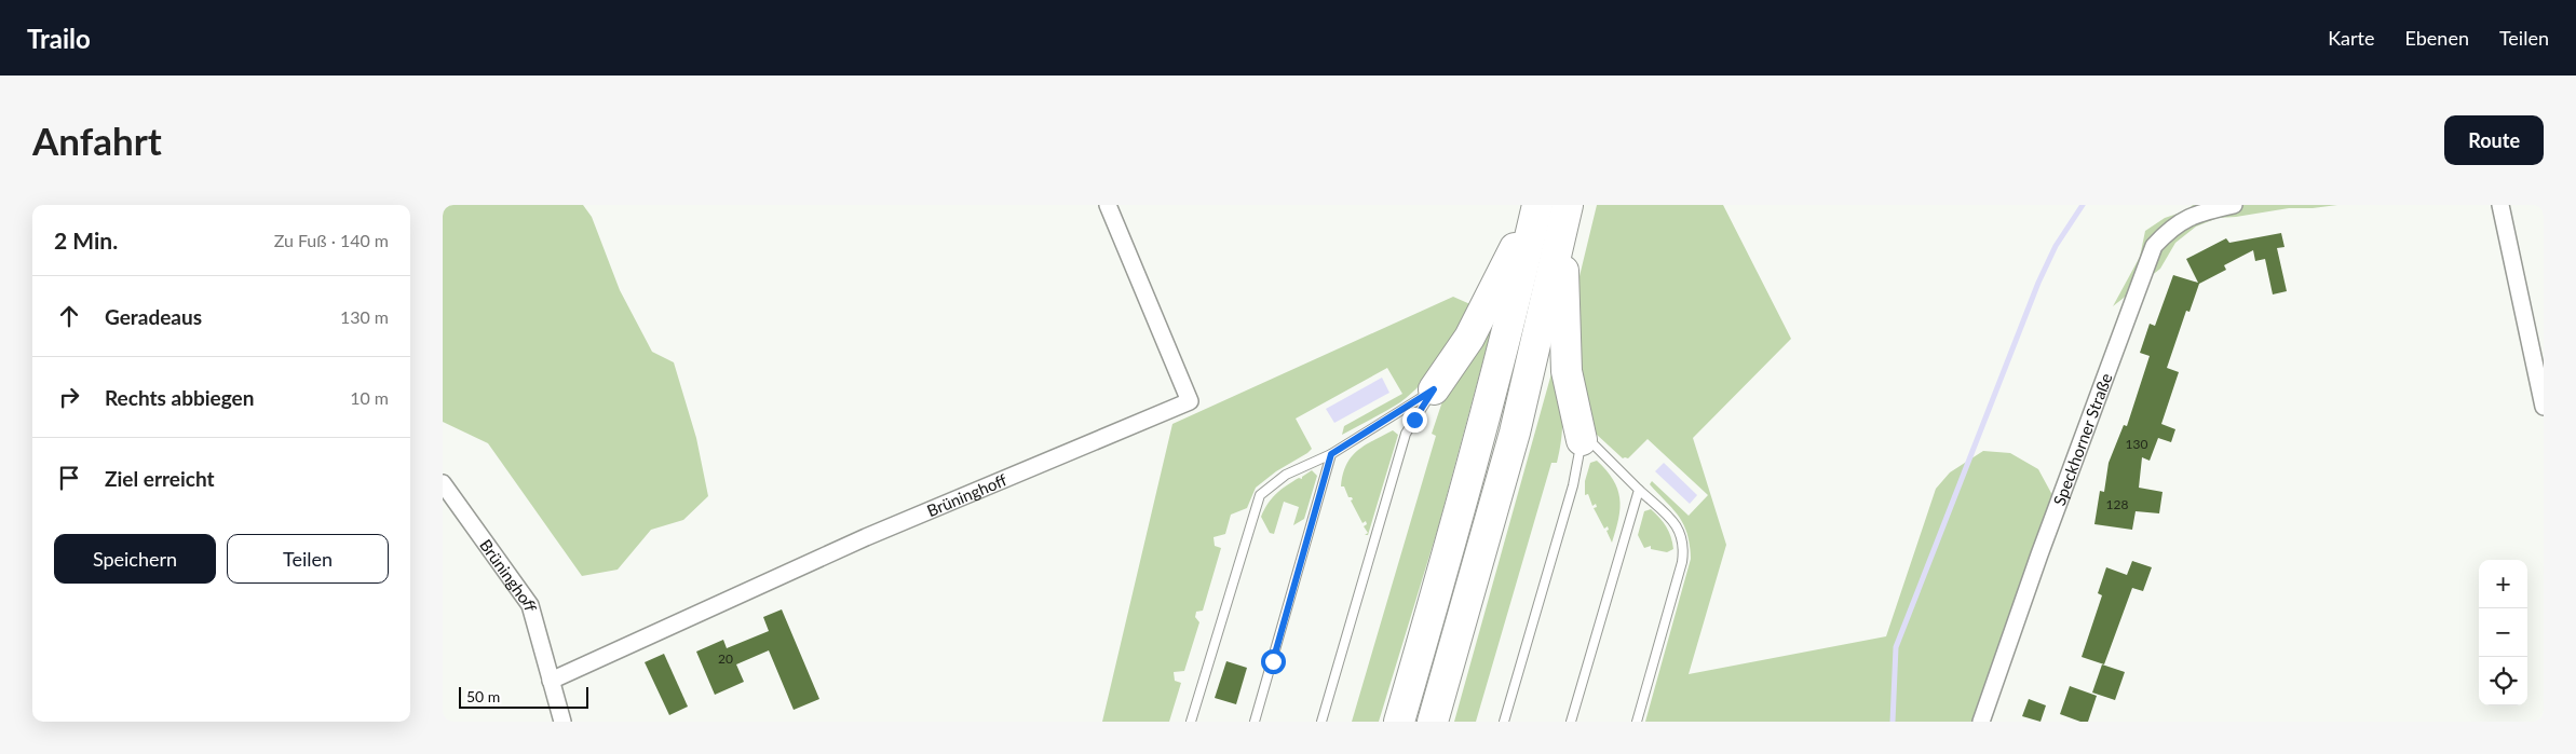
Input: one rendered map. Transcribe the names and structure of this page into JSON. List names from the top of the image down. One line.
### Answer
{"streets":{"street":["Speckhorner Straße","Brüninghoff"]},"house_numbers":["130","128","20"],"scale_bar":"50 m","page":{"header":"Trailo","nav":["Karte","Ebenen","Teilen"],"buttons":["Route",["Speichern","Teilen"]],"title":"Anfahrt","heading":["2 Min.","Zu Fuß · 140 m"],"list":[["Geradeaus","130 m"],["Rechts abbiegen","10 m"],"Ziel erreicht"],"map_buttons":["+","−"],"scale":"50 m"}}
